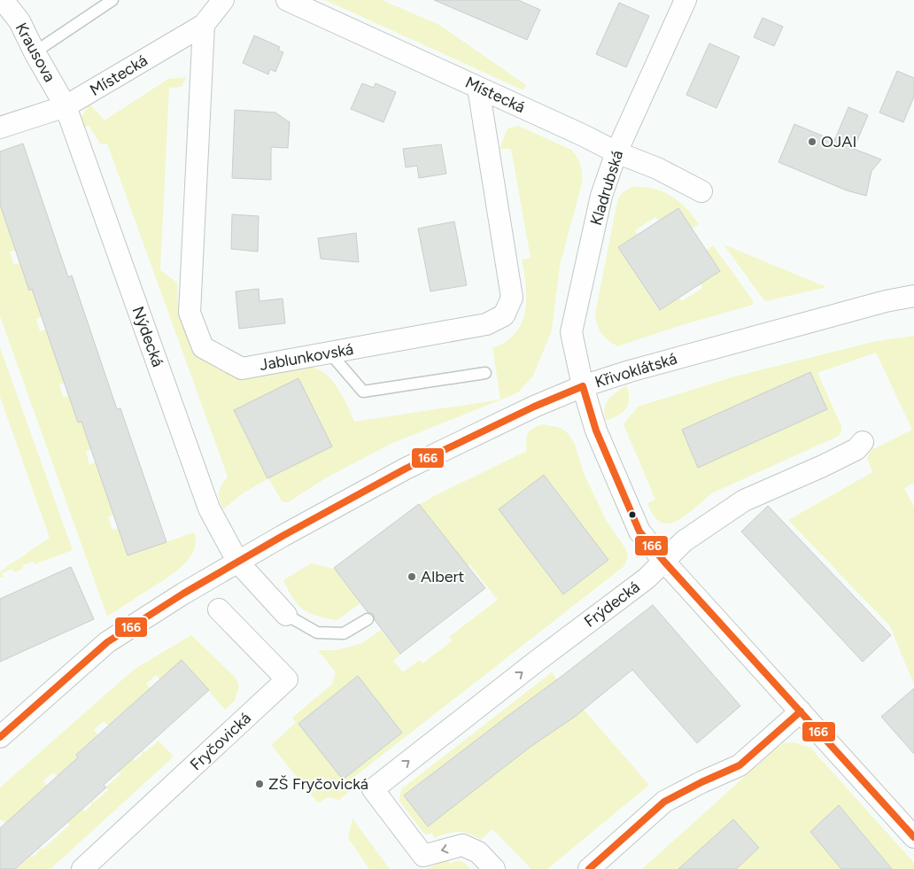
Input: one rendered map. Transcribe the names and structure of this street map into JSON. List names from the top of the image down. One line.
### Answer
{"streets":{"street":["Krausova","Místecká","Kladrubská","Nýdecká","Jablunkovská","Křivoklátská","Frýdecká","Fryčovická"]},"crossings":[["Krausova","Místecká"],["Krausova","Nýdecká"],["Místecká","Kladrubská"],["Místecká","Nýdecká"],["Místecká","Jablunkovská"],["Kladrubská","Křivoklátská"],["Kladrubská","Frýdecká"],["Nýdecká","Křivoklátská"]],"places":["OJAI","Albert","ZŠ Fryčovická"],"lines":["transit line 166"]}
